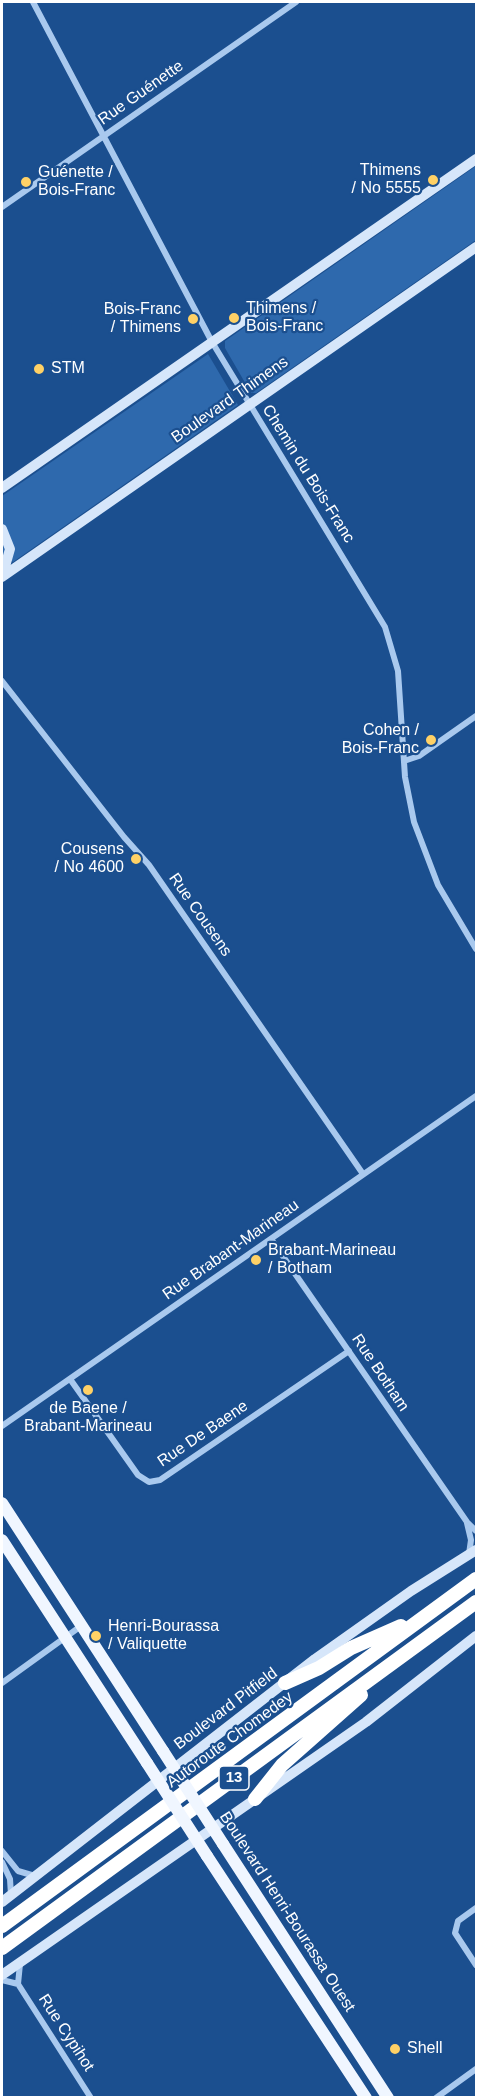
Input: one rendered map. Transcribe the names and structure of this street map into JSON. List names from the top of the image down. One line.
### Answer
{"streets":{"highway":["Autoroute Chomedey","13"],"main road":["Boulevard Henri-Bourassa Ouest"],"street":["Rue Guénette","Boulevard Thimens","Chemin du Bois-Franc","Rue Cousens","Rue Brabant-Marineau","Rue Botham","Rue De Baene","Boulevard Pitfield","Rue Cypihot"]},"crossings":[["Rue Guénette","Chemin du Bois-Franc"],["Boulevard Thimens","Chemin du Bois-Franc"],["Rue Cousens","Rue Brabant-Marineau"],["Rue Brabant-Marineau","Rue Botham"],["Rue Brabant-Marineau","Rue De Baene"],["Rue Botham","Rue De Baene"],["Rue Botham","Boulevard Pitfield"]],"places":["Thimens / No 5555","Guénette / Bois-Franc","Thimens / Bois-Franc","Bois-Franc / Thimens","STM","Cohen / Bois-Franc","Cousens / No 4600","Brabant-Marineau / Botham","de Baene / Brabant-Marineau","Henri-Bourassa / Valiquette","Shell"]}
